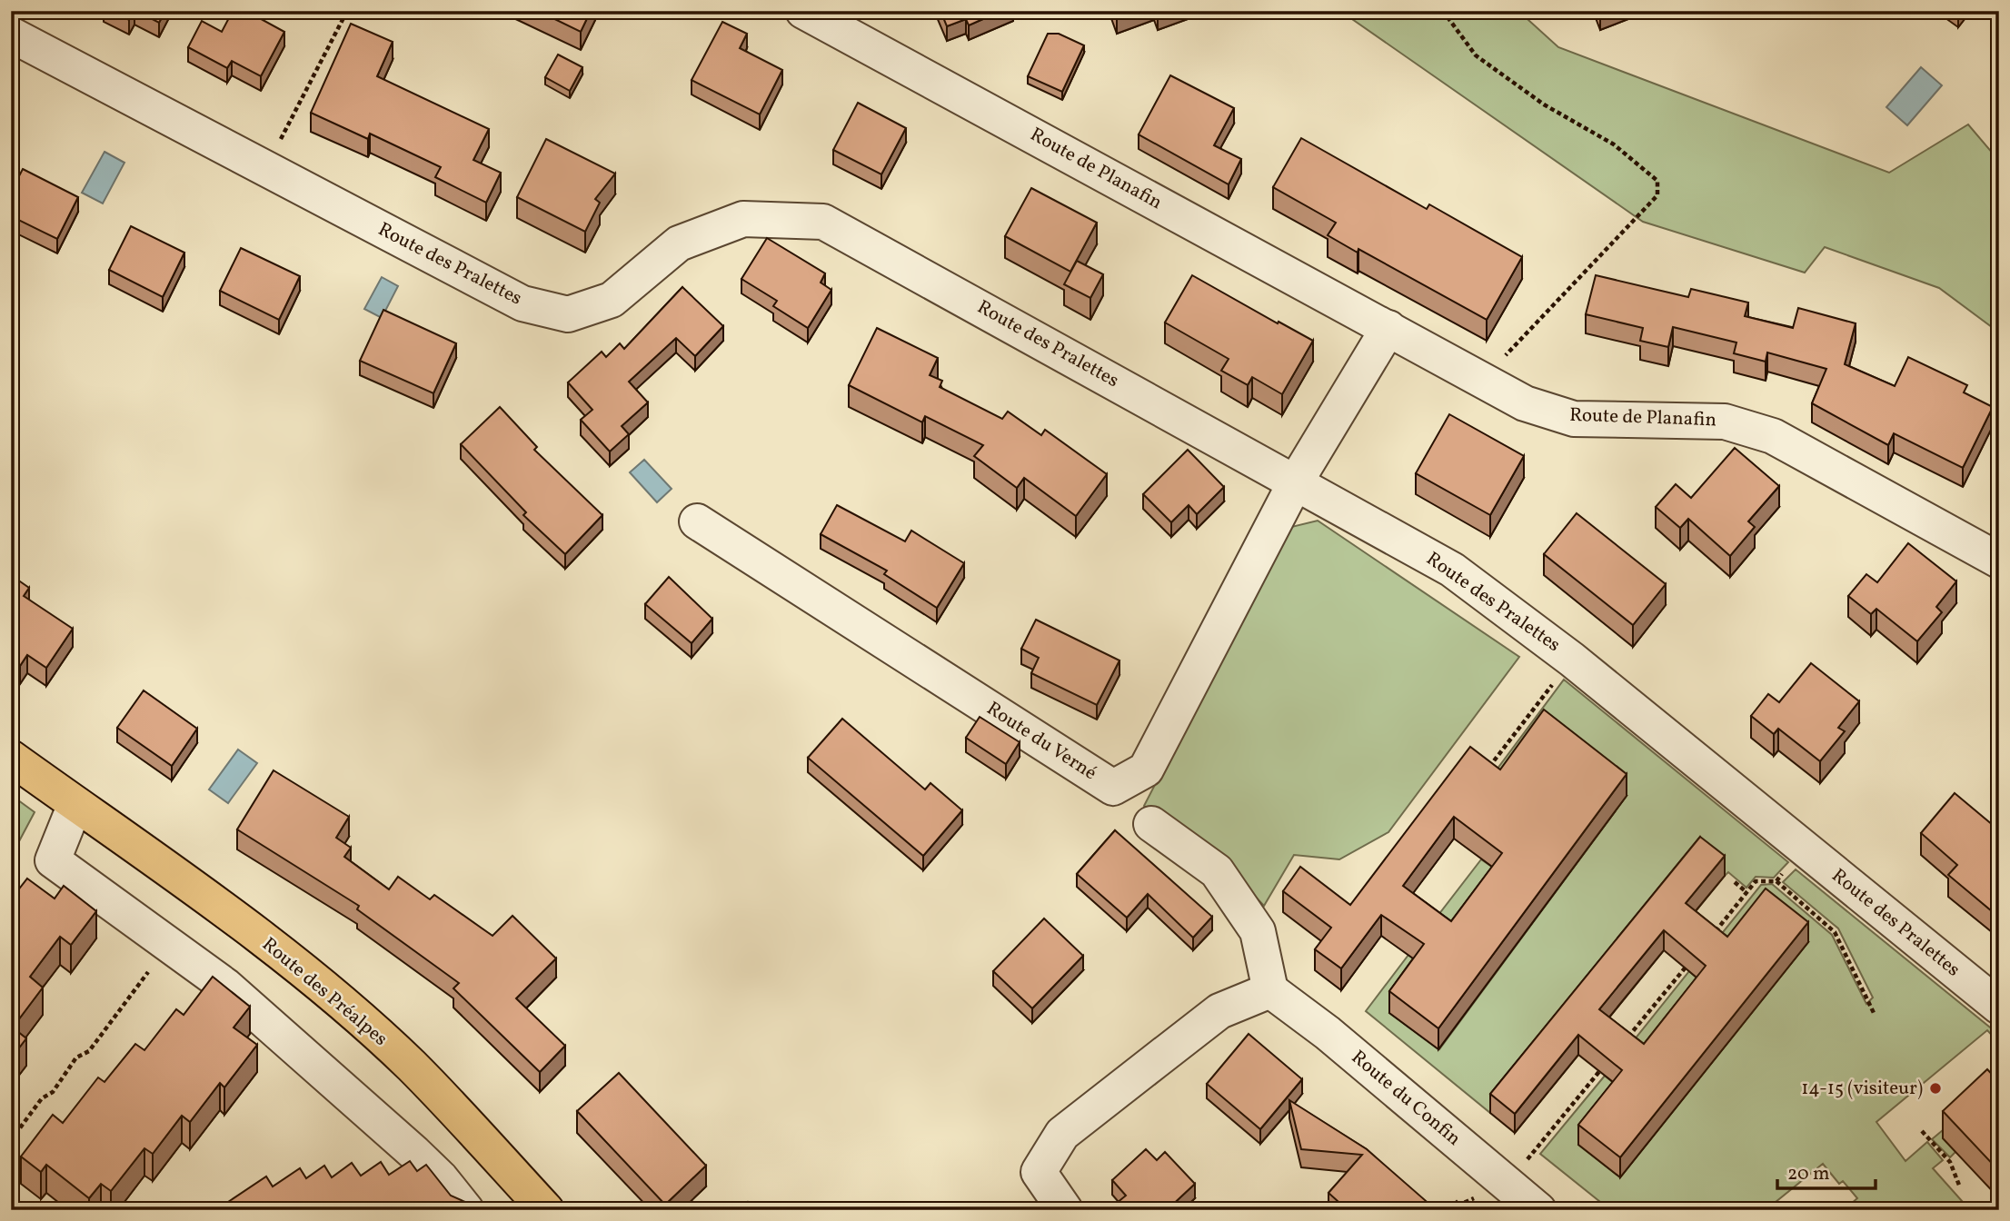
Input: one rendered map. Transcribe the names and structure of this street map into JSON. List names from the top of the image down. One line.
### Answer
{"streets":{"main road":["Route des Préalpes"],"street":["Route de Planafin","Route des Pralettes","Route du Verné","Route du Confin"]},"crossings":[["Route des Pralettes","Route du Verné"]],"places":["14-15 (visiteur)"],"scale_bar":"20 m"}
